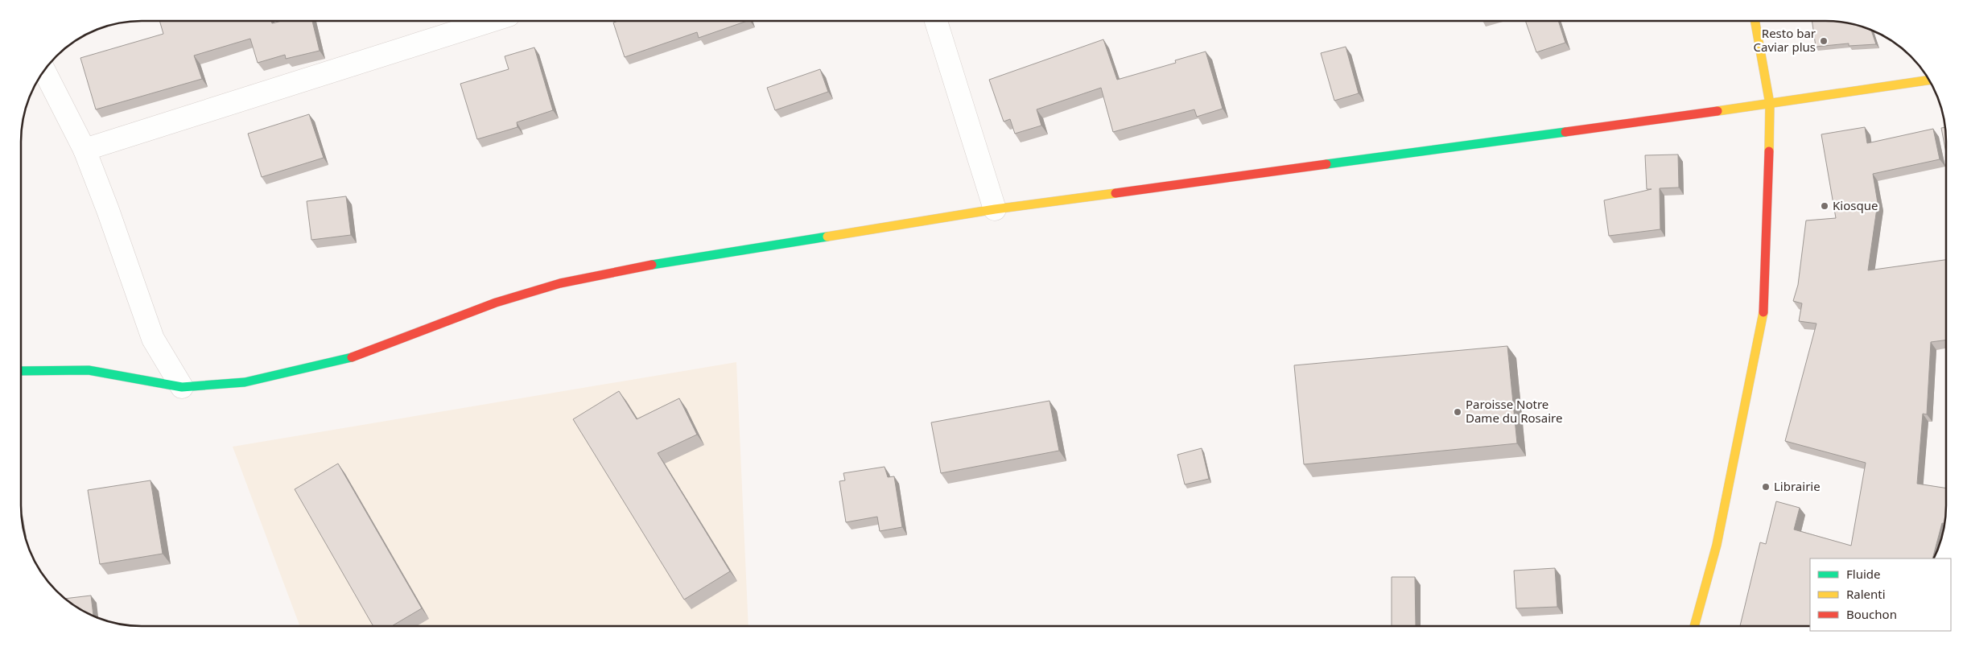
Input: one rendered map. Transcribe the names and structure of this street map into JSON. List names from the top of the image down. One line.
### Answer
{"places":["Resto bar Caviar plus","Kiosque","Paroisse Notre Dame du Rosaire","Librairie"],"legend":["Fluide","Ralenti","Bouchon"]}
